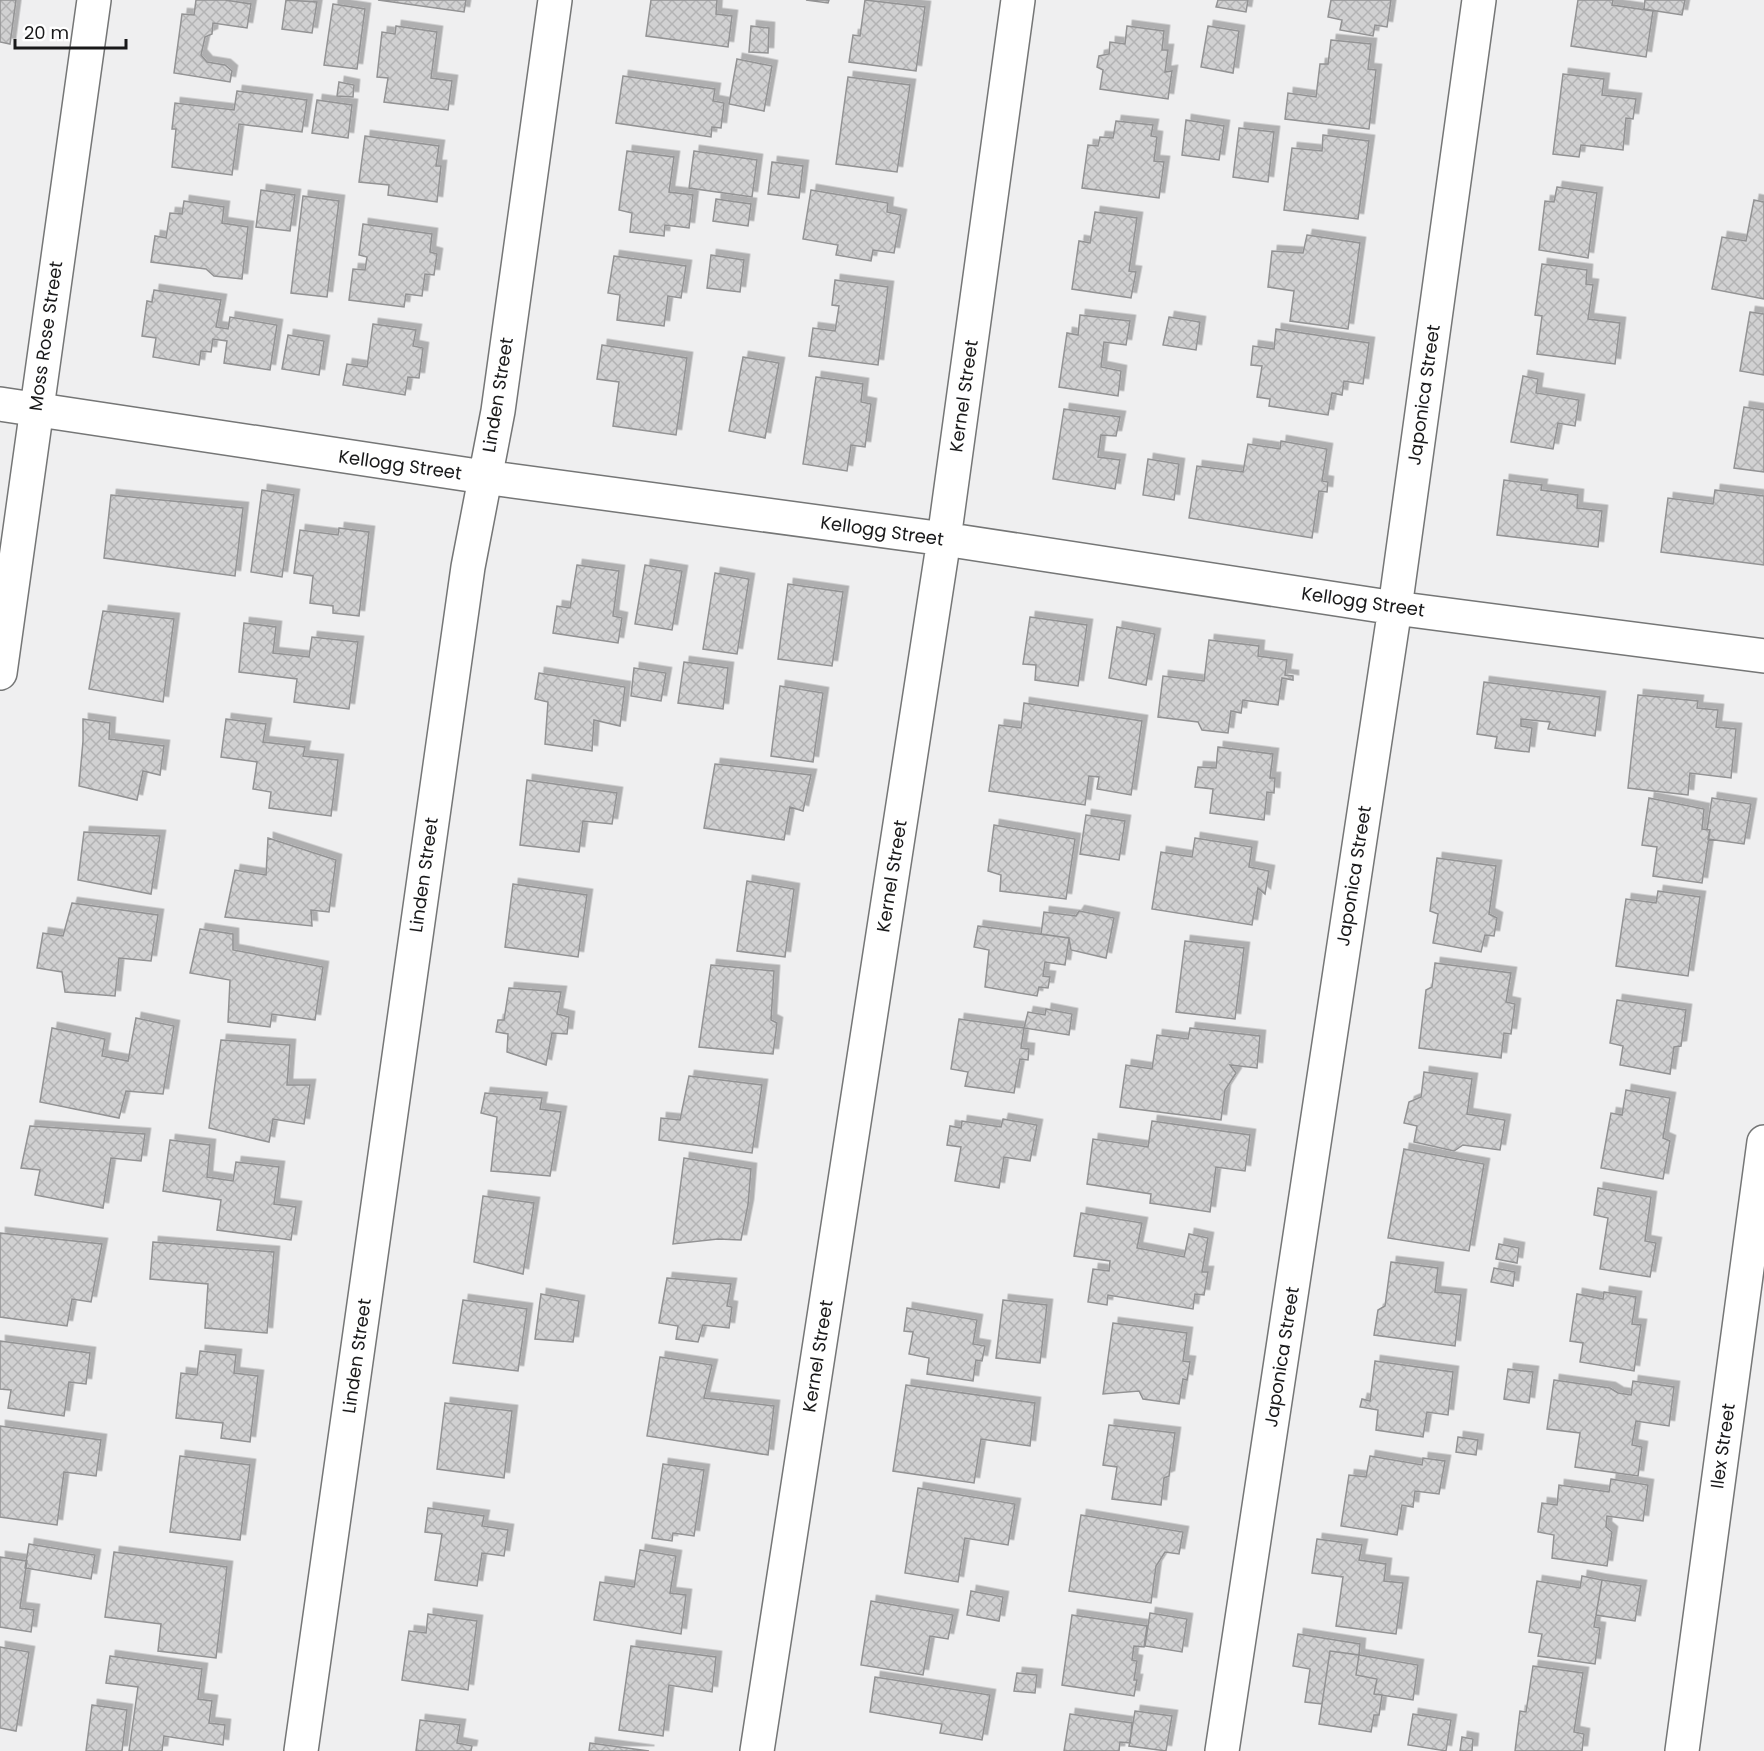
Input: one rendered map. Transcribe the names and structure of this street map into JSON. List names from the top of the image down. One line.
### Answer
{"streets":{"street":["Moss Rose Street","Linden Street","Japonica Street","Kernel Street","Kellogg Street","Ilex Street"]},"crossings":[["Moss Rose Street","Kellogg Street"],["Linden Street","Kellogg Street"],["Japonica Street","Kellogg Street"],["Kernel Street","Kellogg Street"]],"scale_bar":"20 m"}
